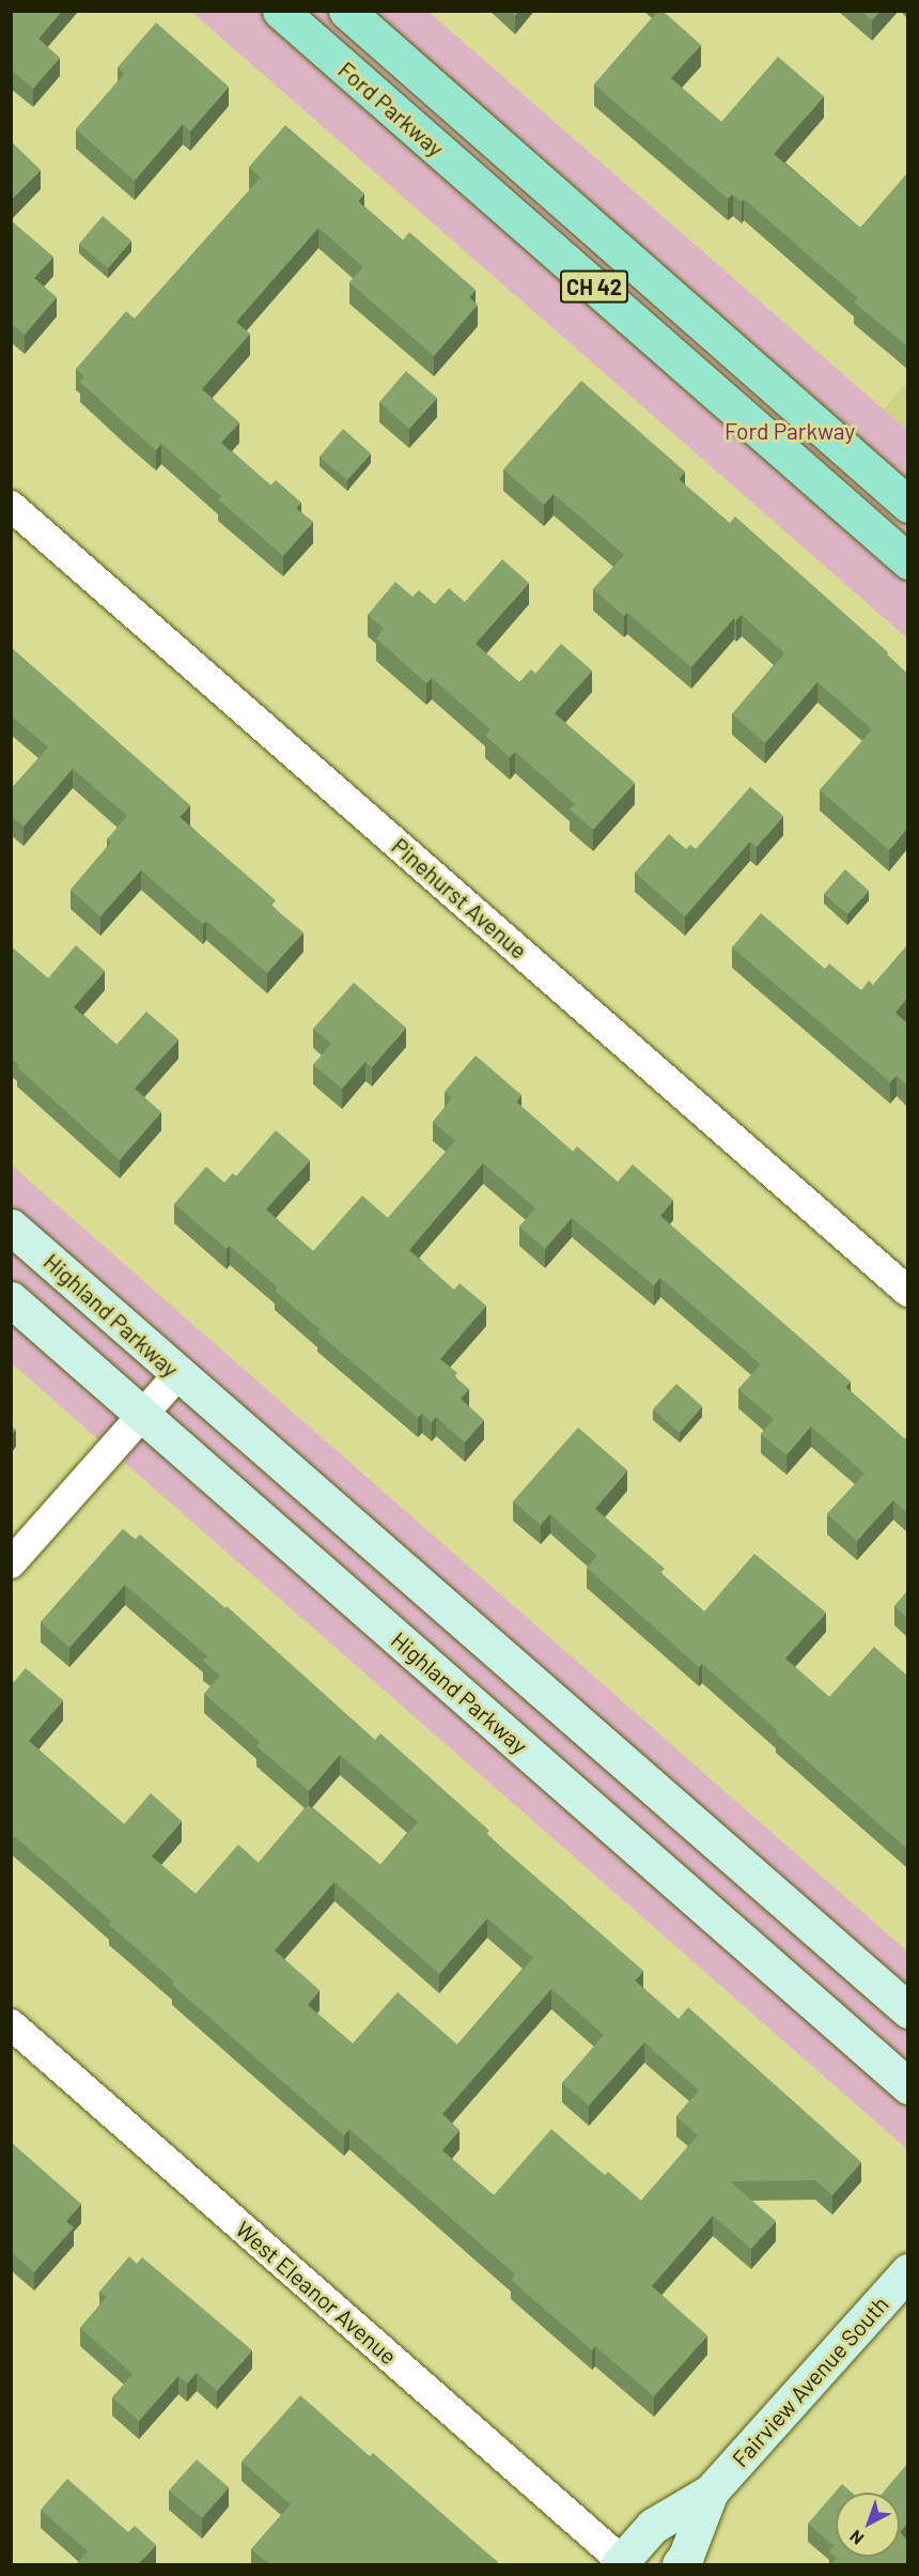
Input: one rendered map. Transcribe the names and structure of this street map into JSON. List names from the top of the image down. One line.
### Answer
{"streets":{"main road":["Ford Parkway","CH 42"],"street":["Pinehurst Avenue","Highland Parkway","West Eleanor Avenue","Fairview Avenue South"]},"crossings":[["West Eleanor Avenue","Fairview Avenue South"]],"parks":["Ford Parkway"],"north":"bottom left"}
